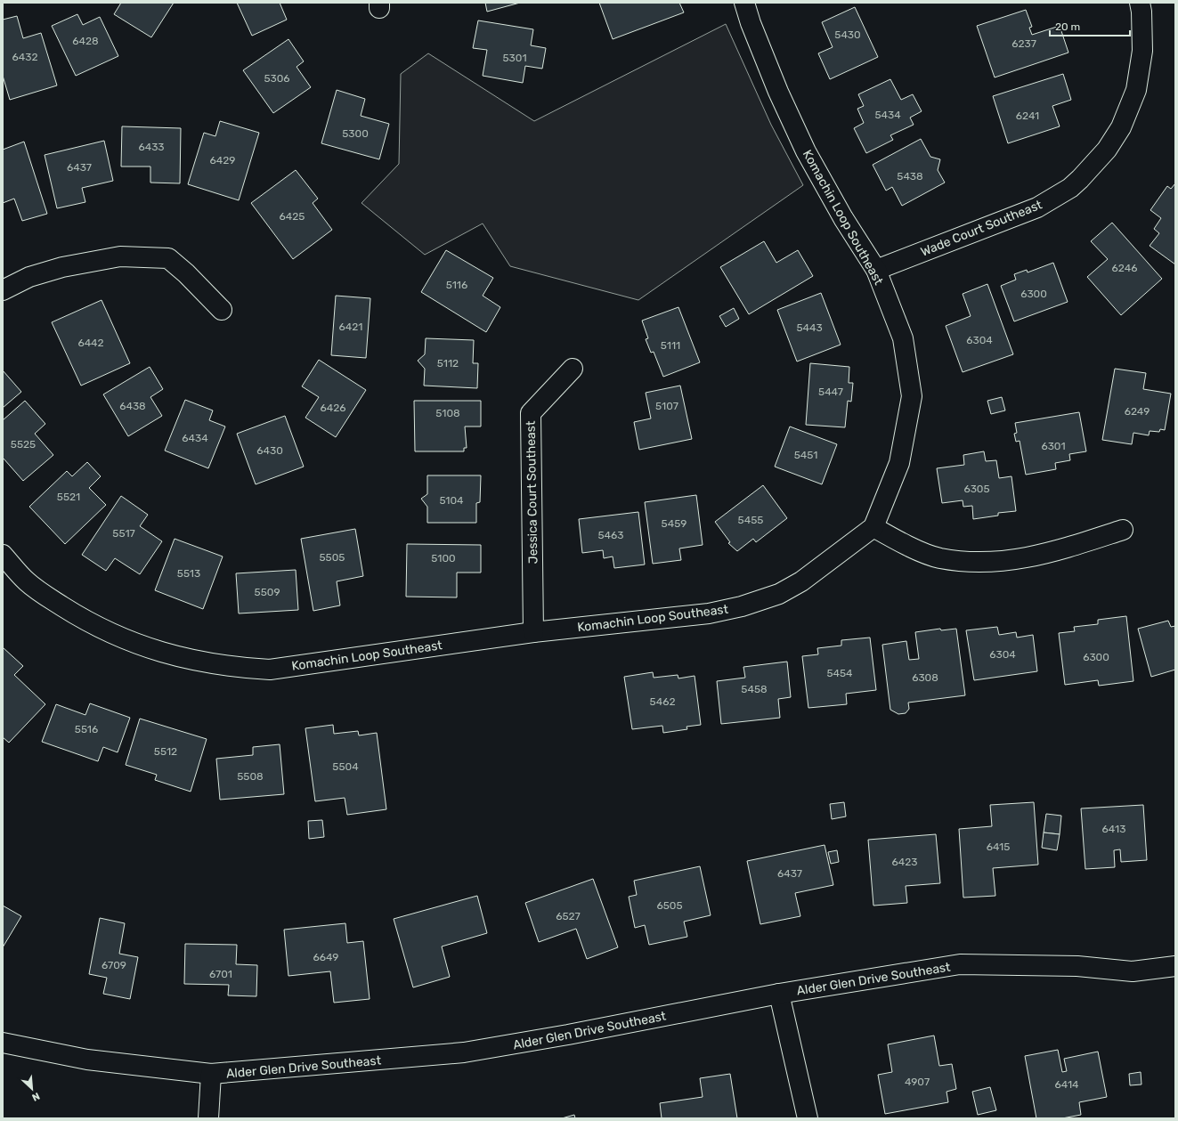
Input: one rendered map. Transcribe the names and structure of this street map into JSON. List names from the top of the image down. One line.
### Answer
{"streets":{"street":["Komachin Loop Southeast","Wade Court Southeast","Jessica Court Southeast","Alder Glen Drive Southeast"]},"crossings":[["Komachin Loop Southeast","Wade Court Southeast"],["Komachin Loop Southeast","Jessica Court Southeast"]],"house_numbers":["5430","6428","6237","6432","5301","5306","5434","6241","5300","6433","6429","6437","5438","6425","6246","5116","6300","6421","5443","6304","6442","5111","5112","5447","6438","5107","6426","6249","5108","6434","5525","6301","6430","5451","6305","5521","5104","5455","5459","5517","5463","5505","5100","5513","5509","6304","6300","5454","6308","5458","5462","5516","5512","5504","5508","6413","6415","6423","6437","6505","6527","6649","6709","6701","4907","6414"],"scale_bar":"20 m","north":"bottom right"}
